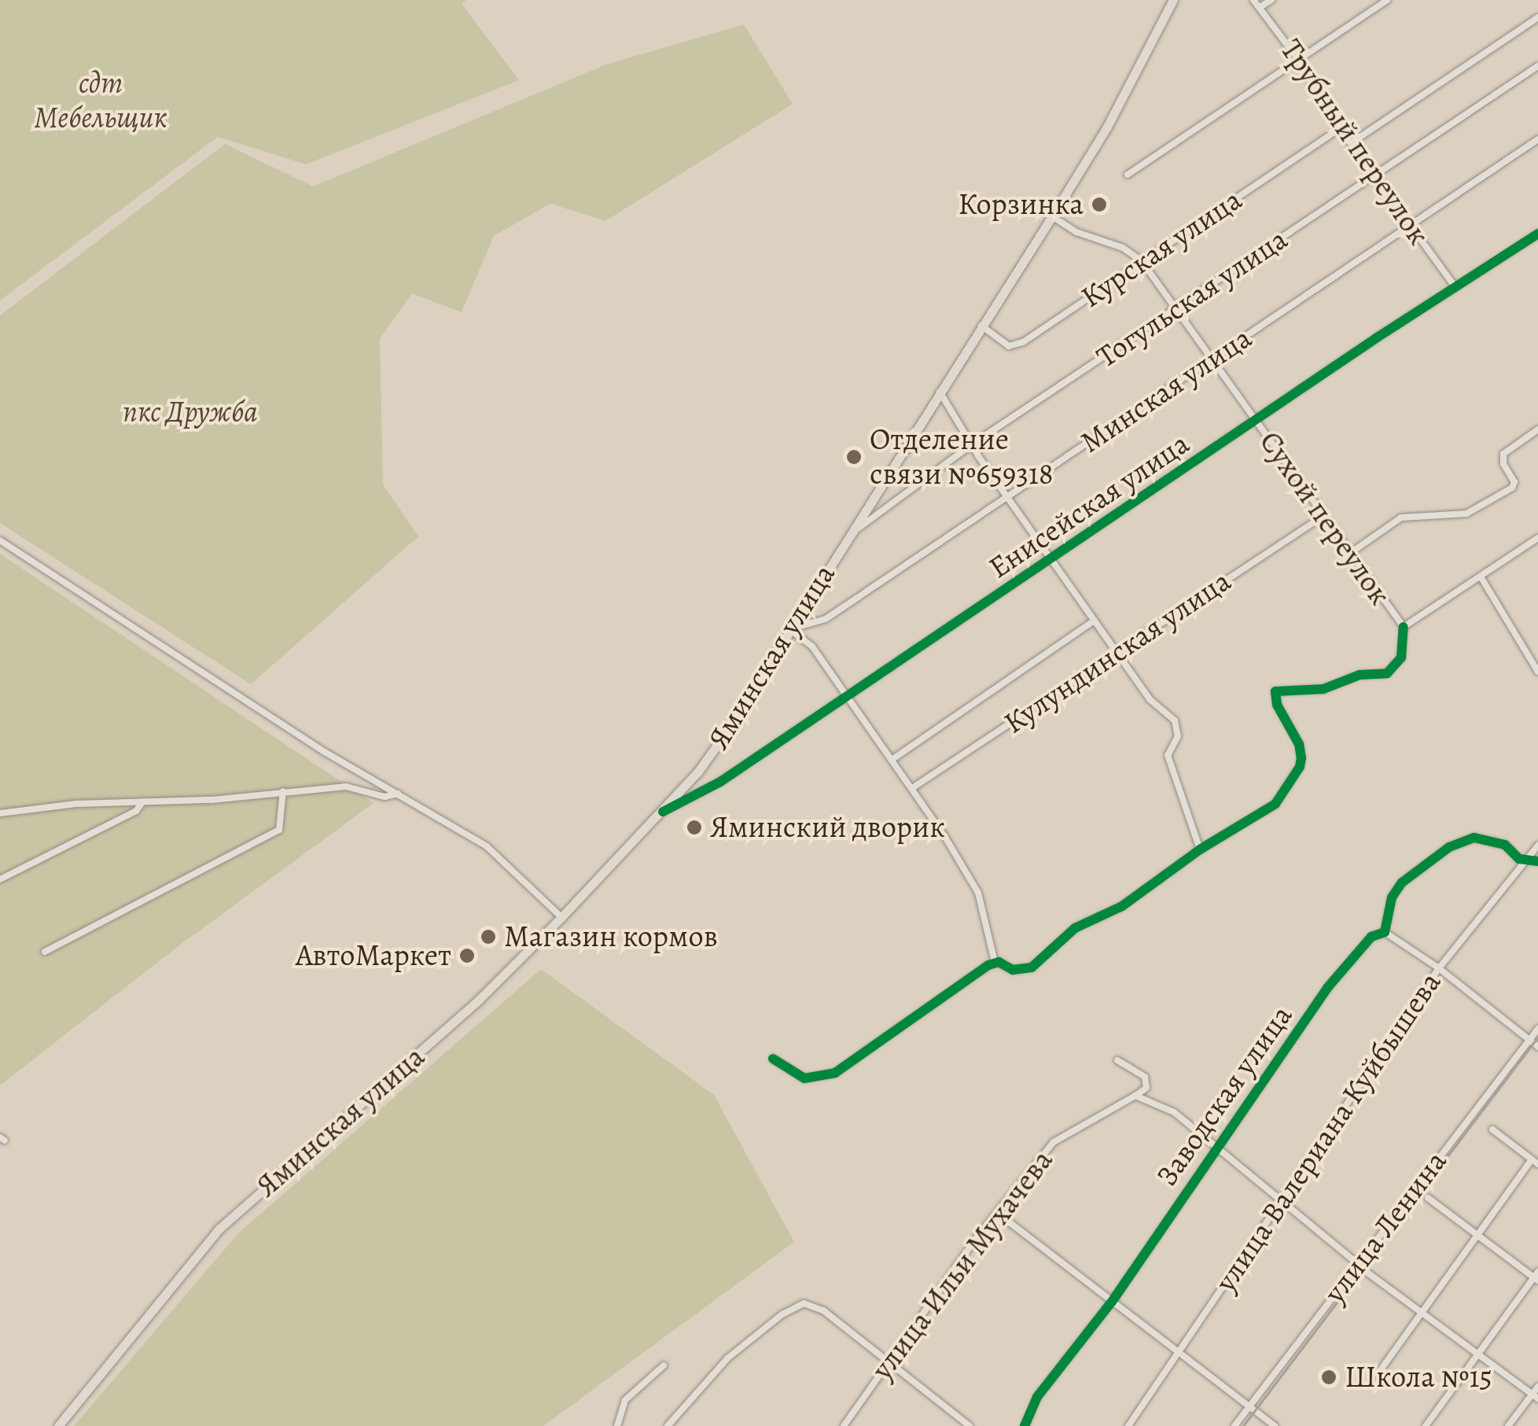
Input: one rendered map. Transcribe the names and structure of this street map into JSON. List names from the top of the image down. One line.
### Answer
{"streets":{"main road":["Яминская улица"],"street":["Трубный переулок","Курская улица","Тогульская улица","Минская улица","Енисейская улица","Сухой переулок","Кулундинская улица","Заводская улица","улица Валериана Куйбышева","улица Ленина","улица Ильи Мухачева"]},"crossings":[["Трубный переулок","Курская улица"],["Трубный переулок","Тогульская улица"],["Трубный переулок","Минская улица"],["Трубный переулок","Енисейская улица"],["Курская улица","Сухой переулок"],["Курская улица","Яминская улица"],["Тогульская улица","Сухой переулок"],["Тогульская улица","Яминская улица"],["Минская улица","Сухой переулок"],["Минская улица","Яминская улица"],["Енисейская улица","Сухой переулок"],["Енисейская улица","Яминская улица"],["Сухой переулок","Кулундинская улица"],["Сухой переулок","Яминская улица"]],"parks":["сдт Мебельщик","пкс Дружба"],"places":["Корзинка","Отделение связи №659318","Яминский дворик","Магазин кормов","АвтоМаркет","Школа №15"]}
